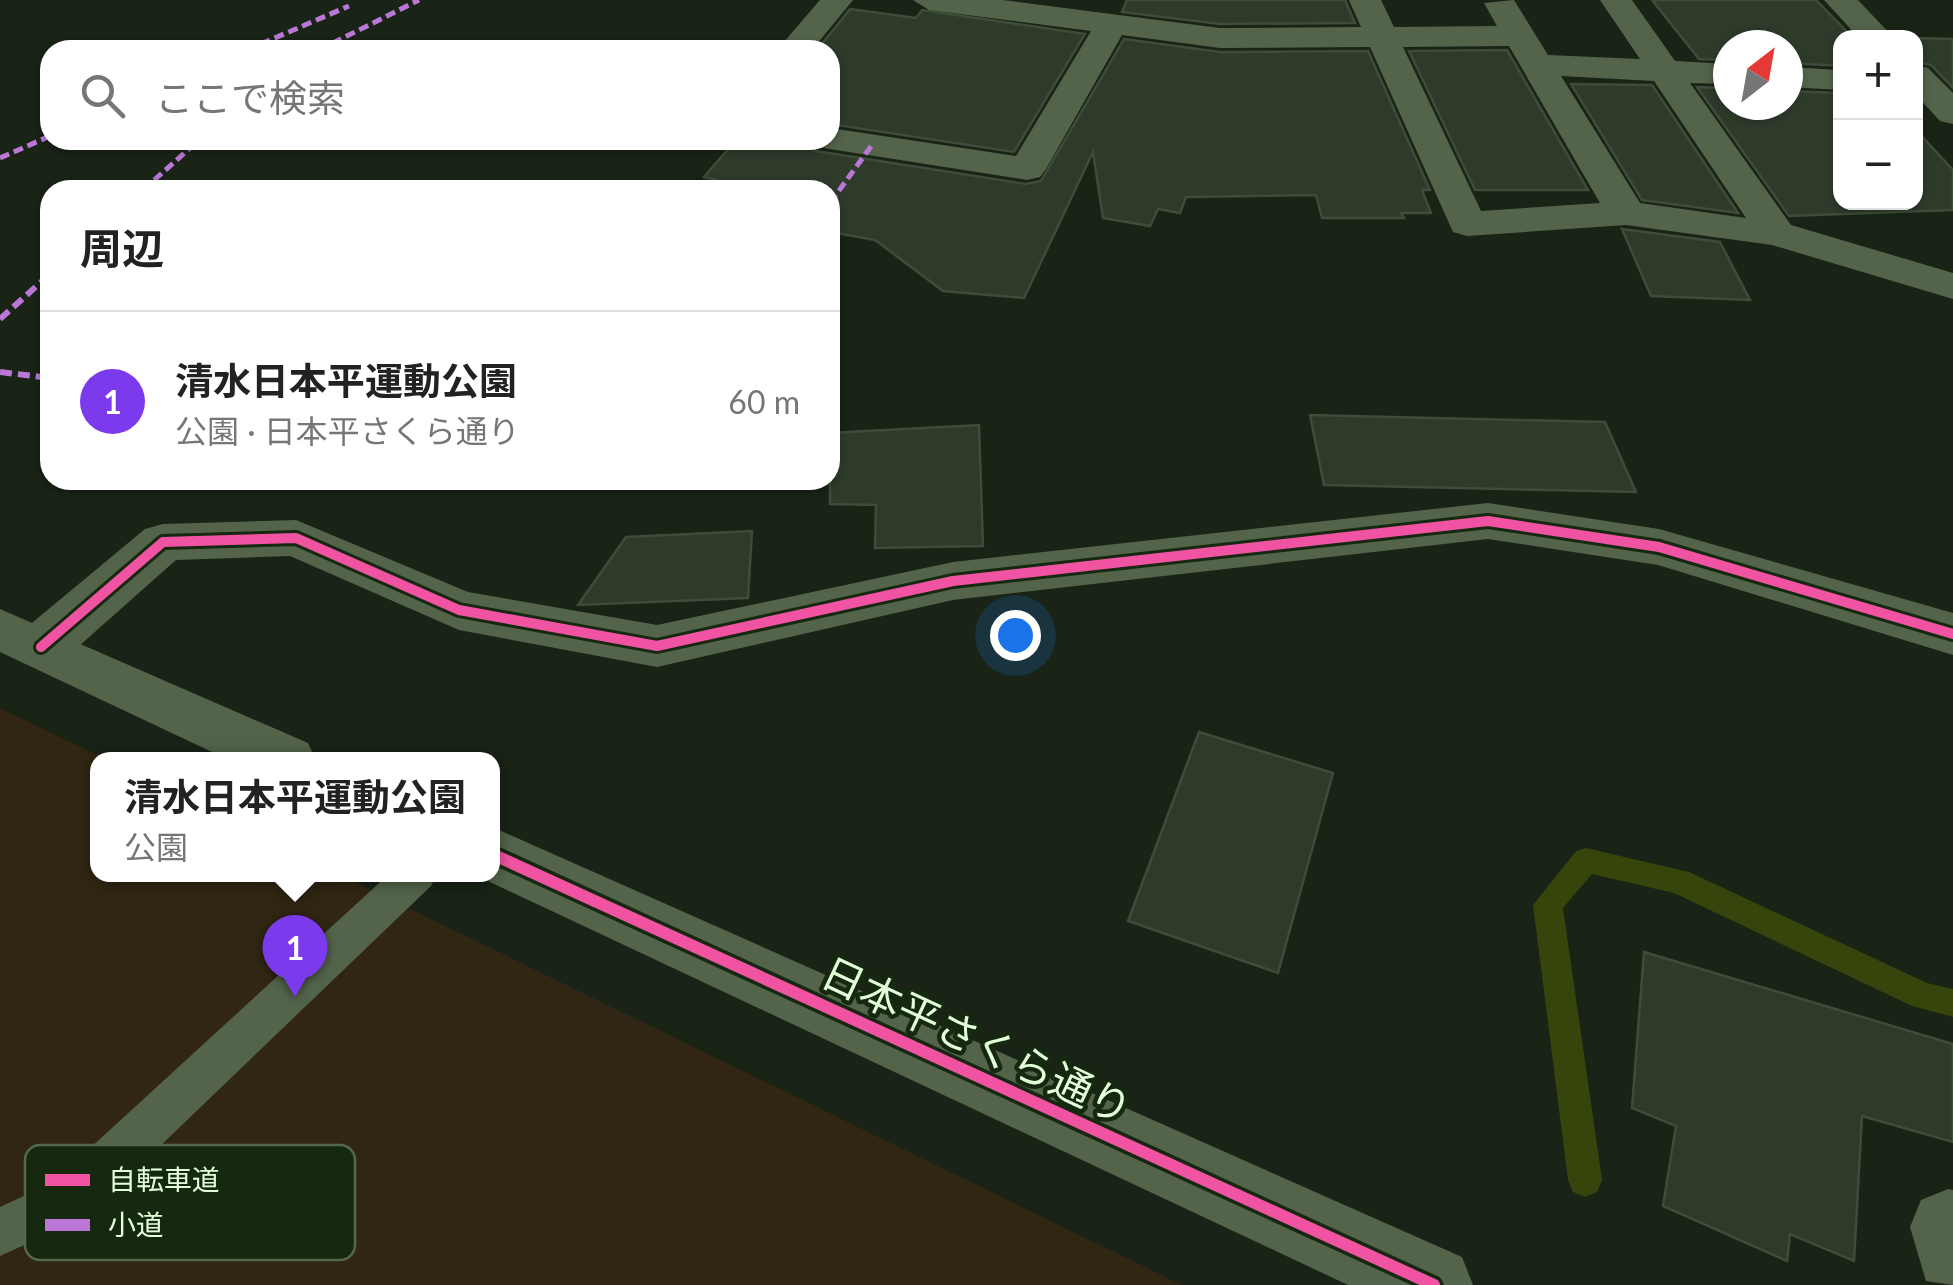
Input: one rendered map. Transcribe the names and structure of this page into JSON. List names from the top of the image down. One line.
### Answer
{"streets":{"street":["日本平さくら通り"]},"legend":["自転車道","小道"],"north":"top right","page":{"map_buttons":["+","−"],"search":"ここで検索","heading":"周辺","list":[{"mark":"1","name":"清水日本平運動公園","note":"公園 · 日本平さくら通り","value":"60 m"}],"popup":["清水日本平運動公園","公園"],"pins":"1"}}
